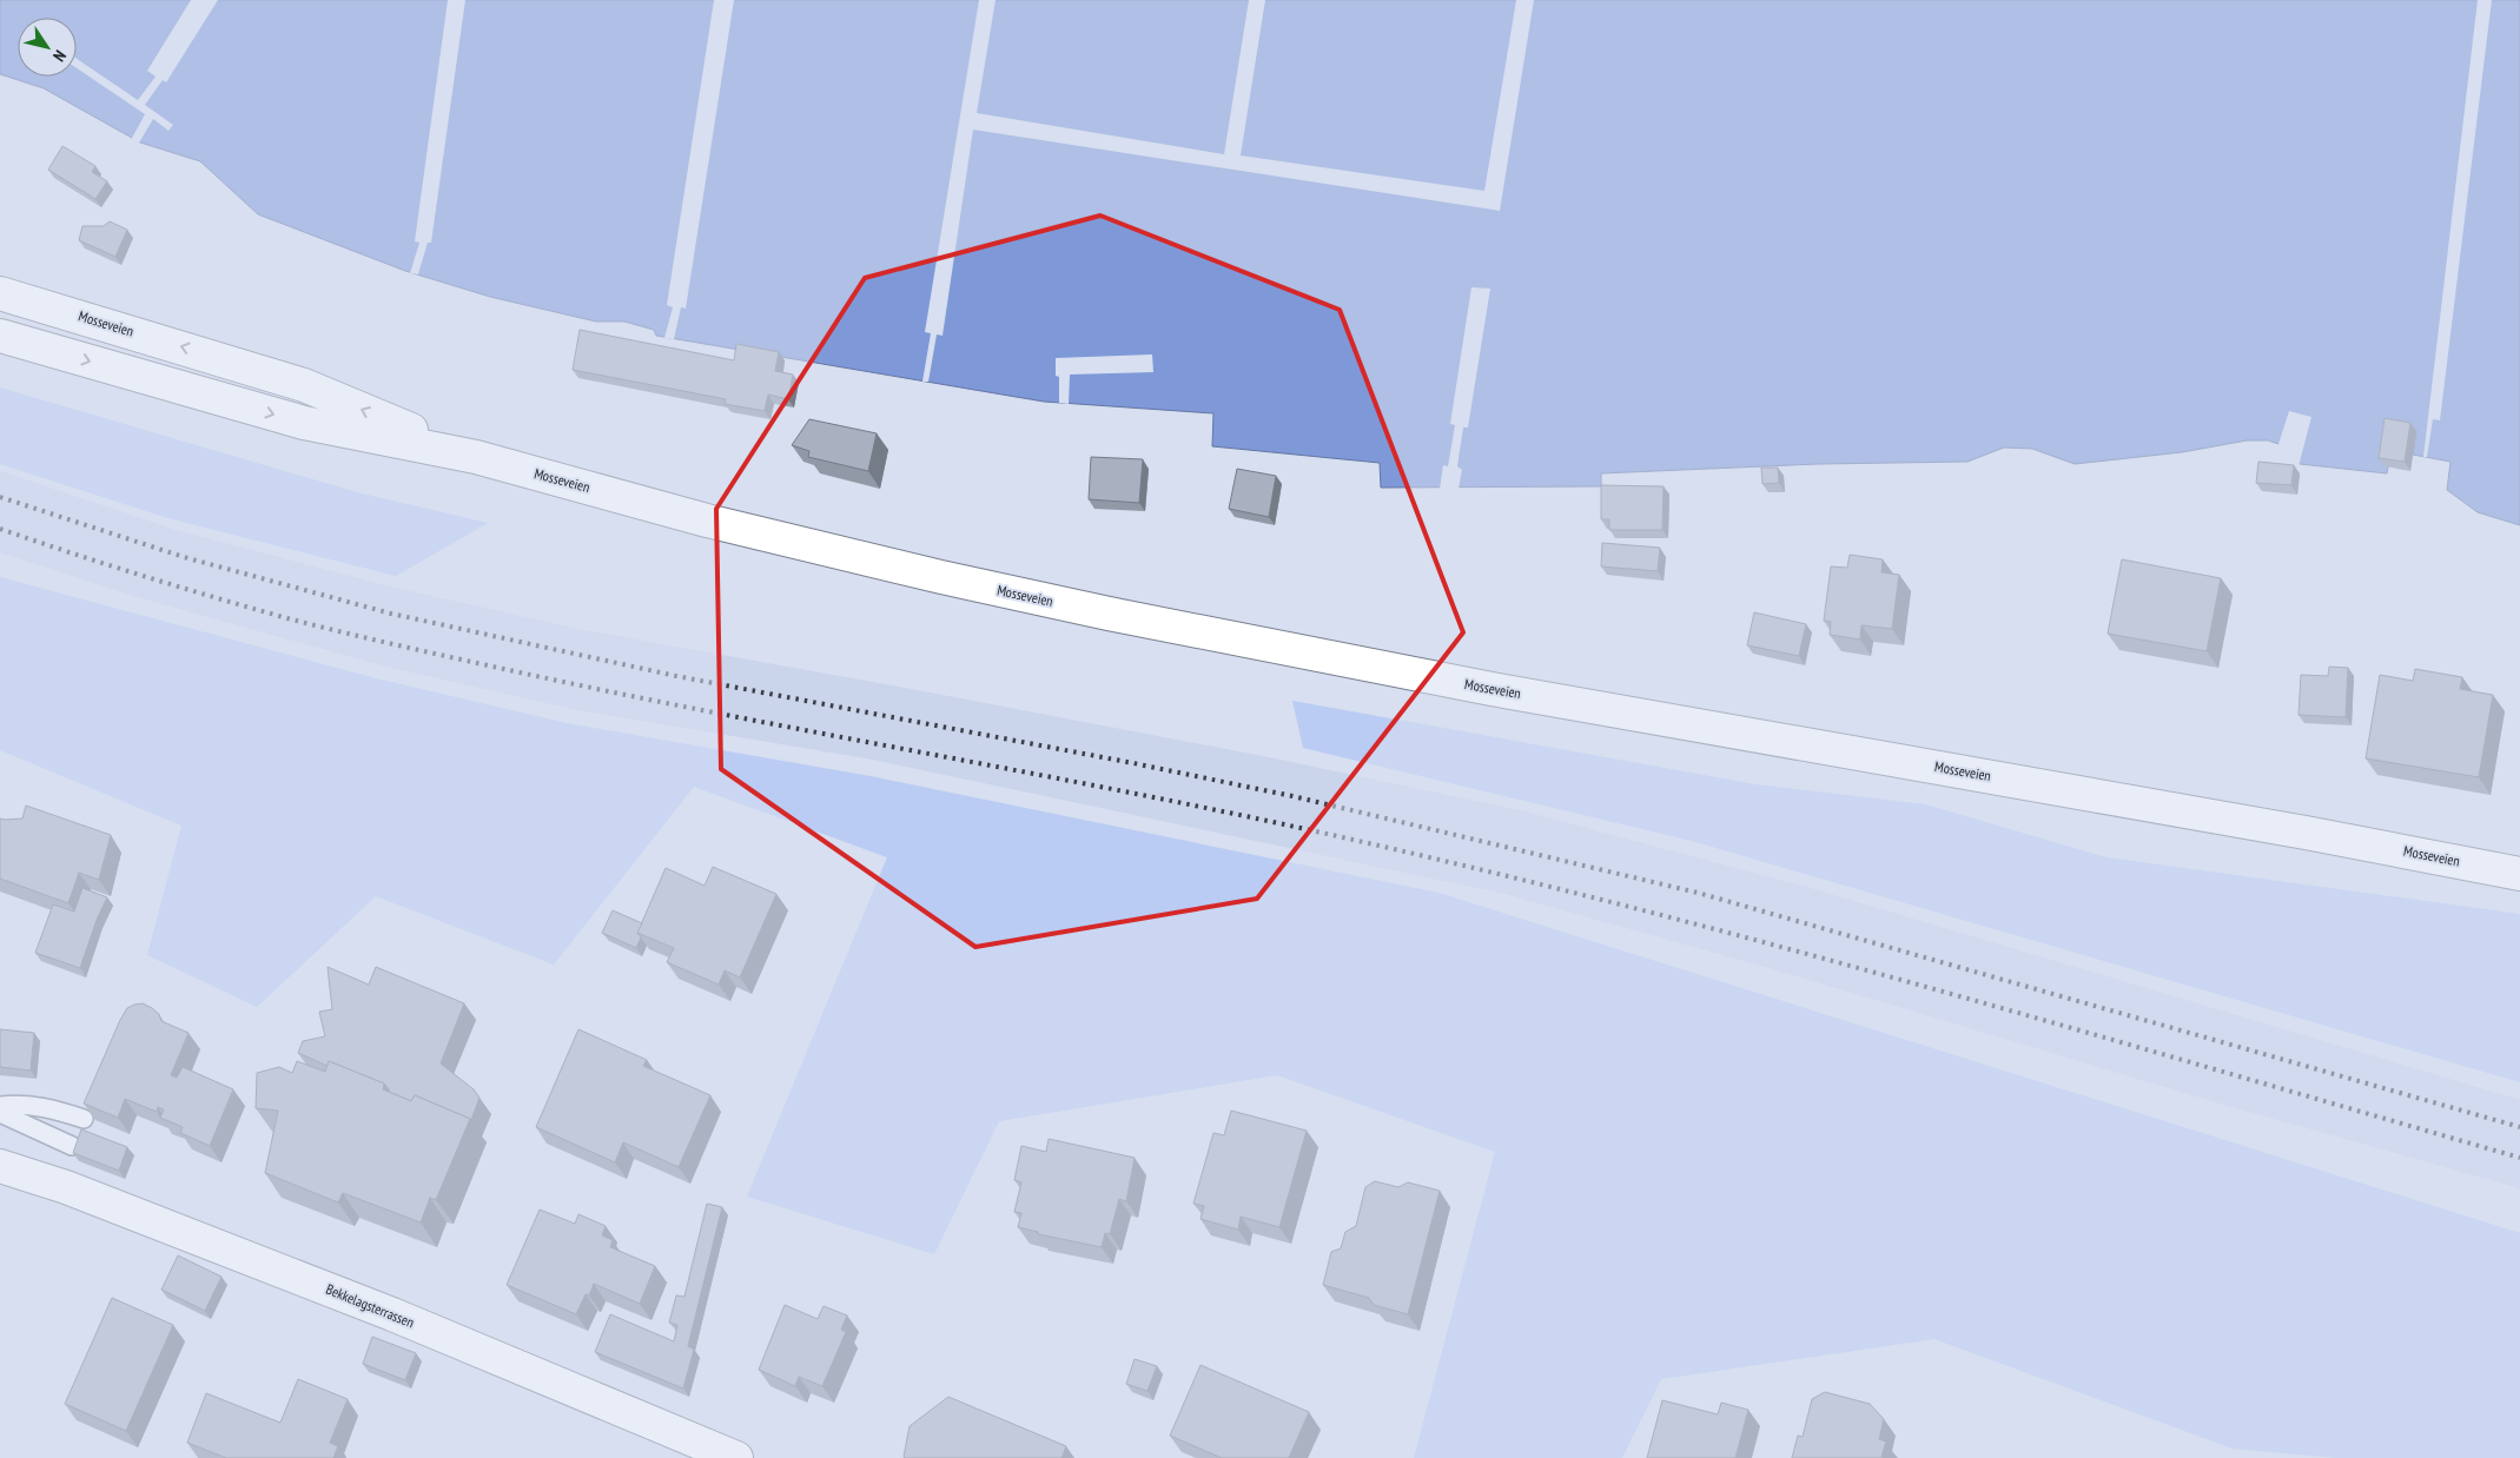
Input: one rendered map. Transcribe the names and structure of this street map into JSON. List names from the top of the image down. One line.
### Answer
{"streets":{"main road":["Mosseveien","Bekkelagsterrassen"]},"north":"bottom right"}
